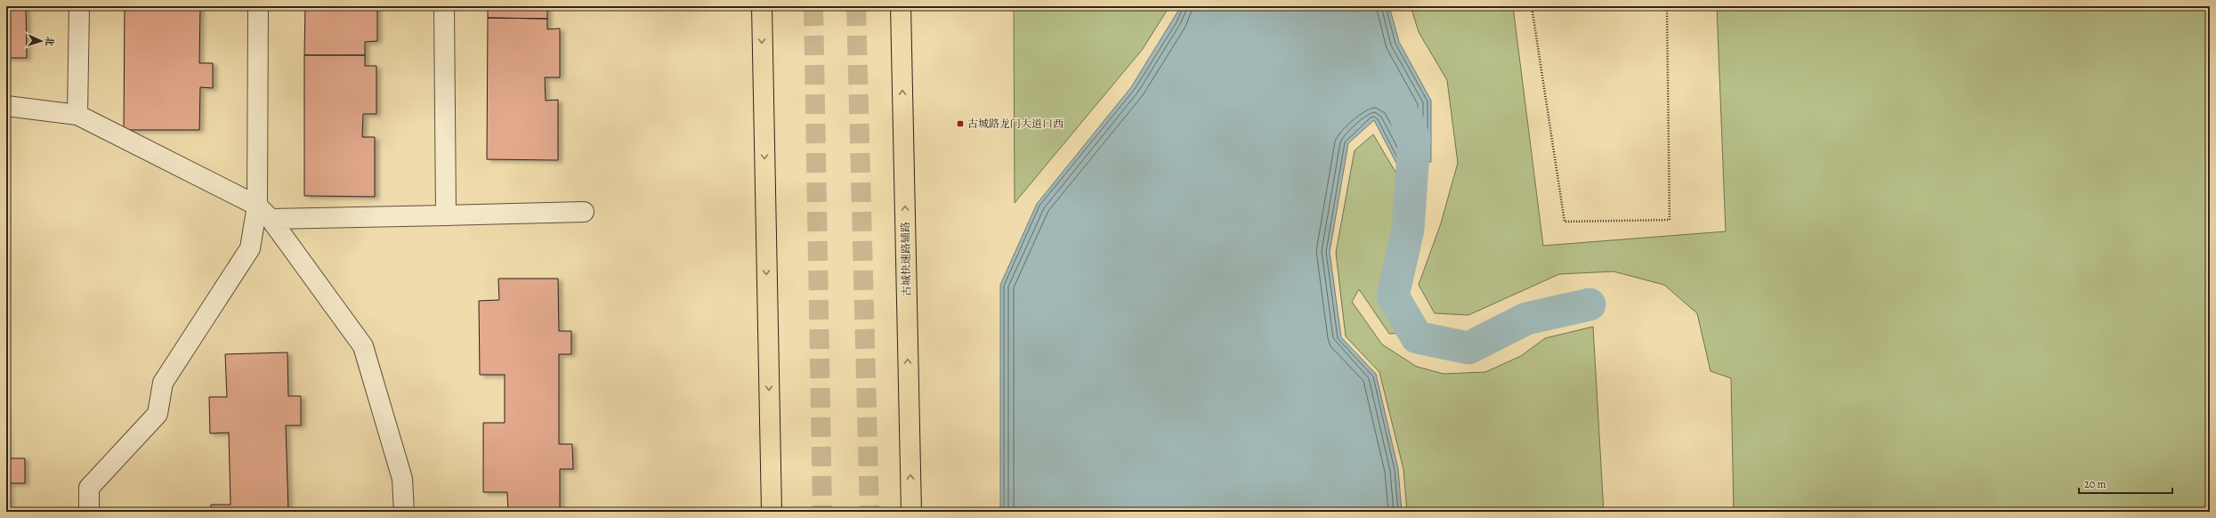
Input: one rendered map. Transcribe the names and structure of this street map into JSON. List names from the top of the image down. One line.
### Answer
{"streets":{"main road":["古城快速路辅路"]},"places":{"transit":["古城路龙门大道口西"]},"scale_bar":"20 m","north":"right"}
